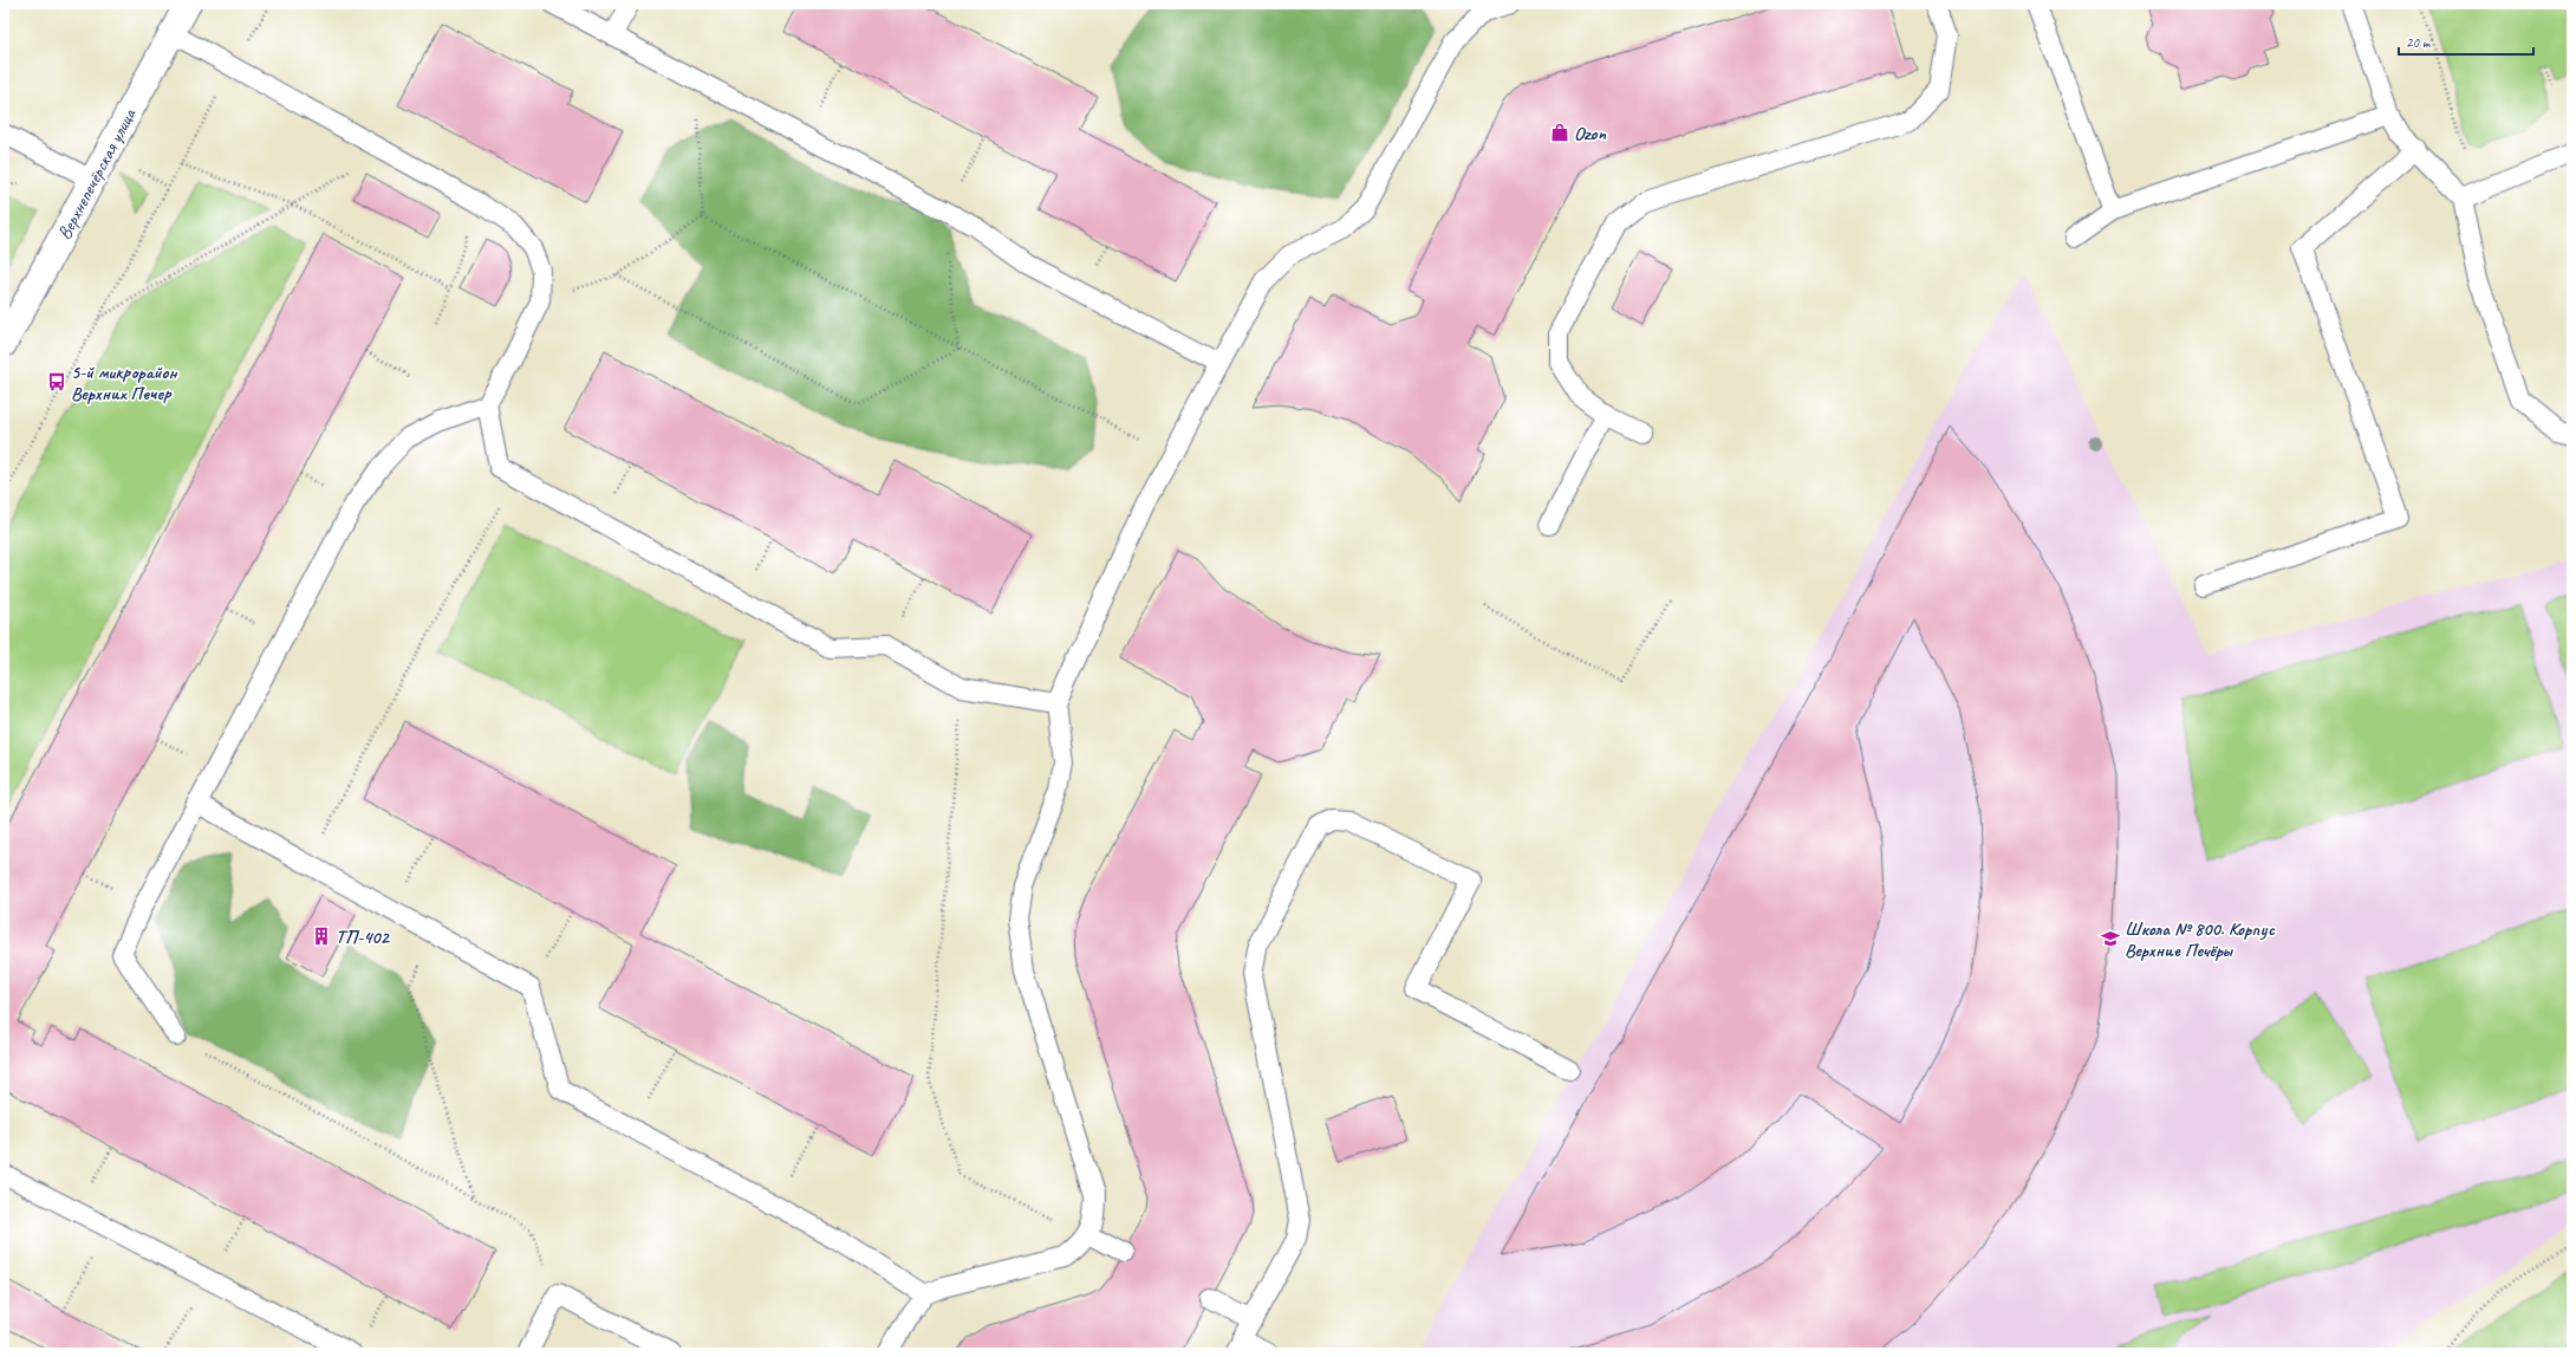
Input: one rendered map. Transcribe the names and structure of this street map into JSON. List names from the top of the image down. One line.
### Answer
{"streets":{"street":["Верхнепечёрская улица"]},"places":{"shop":["Ozon"],"bus stop":["5-й микрорайон Верхних Печер"],"building":["ТП-402"],"school or university":["Школа № 800. Корпус Верхние Печёры"]},"scale_bar":"20 m"}
